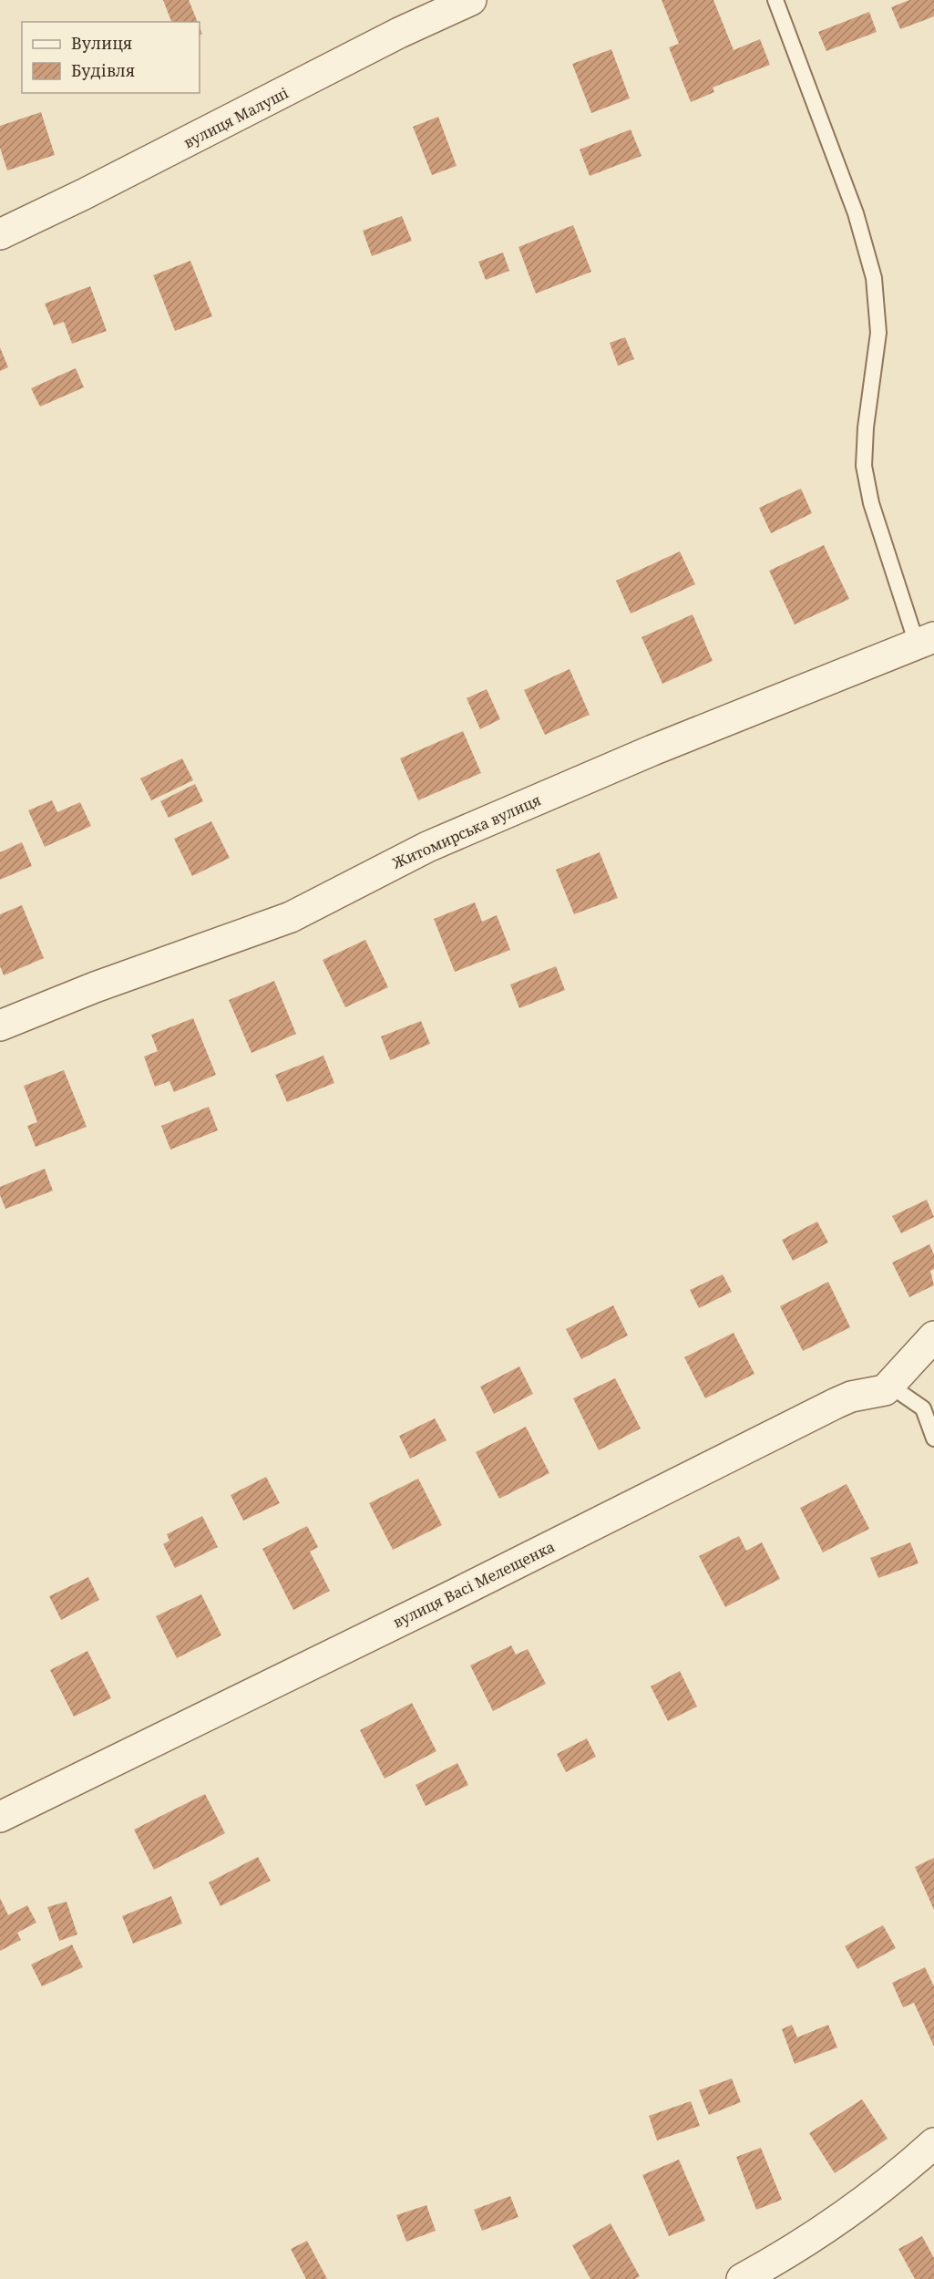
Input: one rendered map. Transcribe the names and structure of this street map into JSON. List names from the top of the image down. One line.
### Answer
{"streets":{"street":["вулиця Малуші","Житомирська вулиця","вулиця Васі Мелещенка"]},"legend":["Вулиця","Будівля"]}
